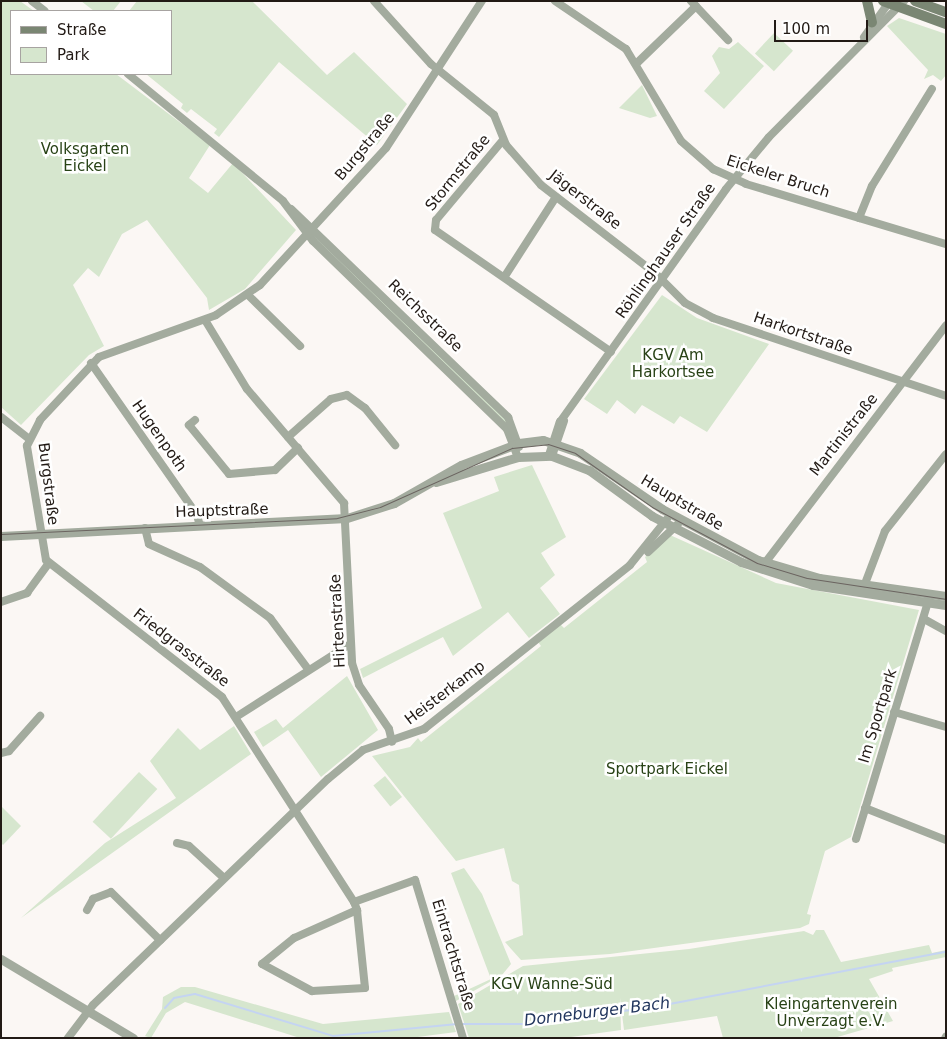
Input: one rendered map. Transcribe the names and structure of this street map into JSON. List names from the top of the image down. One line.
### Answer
{"streets":{"street":["Burgstraße","Stormstraße","Eickeler Bruch","Jägerstraße","Röhlinghauser Straße","Reichsstraße","Harkortstraße","Martinistraße","Hugenpoth","Hauptstraße","Hirtenstraße","Friedgrasstraße","Heisterkamp","Im Sportpark","Eintrachtstraße"]},"crossings":[["Burgstraße","Jägerstraße"],["Burgstraße","Reichsstraße"],["Burgstraße","Hugenpoth"],["Burgstraße","Hauptstraße"],["Burgstraße","Hirtenstraße"],["Stormstraße","Jägerstraße"],["Stormstraße","Röhlinghauser Straße"],["Eickeler Bruch","Röhlinghauser Straße"],["Jägerstraße","Röhlinghauser Straße"],["Jägerstraße","Harkortstraße"],["Röhlinghauser Straße","Harkortstraße"],["Röhlinghauser Straße","Hauptstraße"],["Reichsstraße","Hauptstraße"],["Harkortstraße","Martinistraße"],["Martinistraße","Hauptstraße"],["Hugenpoth","Hauptstraße"],["Hauptstraße","Hirtenstraße"],["Hauptstraße","Heisterkamp"],["Hauptstraße","Im Sportpark"],["Hirtenstraße","Heisterkamp"],["Friedgrasstraße","Heisterkamp"],["Friedgrasstraße","Eintrachtstraße"]],"water":["Dorneburger Bach"],"parks":["Volksgarten Eickel","KGV Am Harkortsee","Sportpark Eickel","KGV Wanne-Süd","Kleingartenverein Unverzagt e.V."],"legend":["Straße","Park"],"scale_bar":"100 m"}
